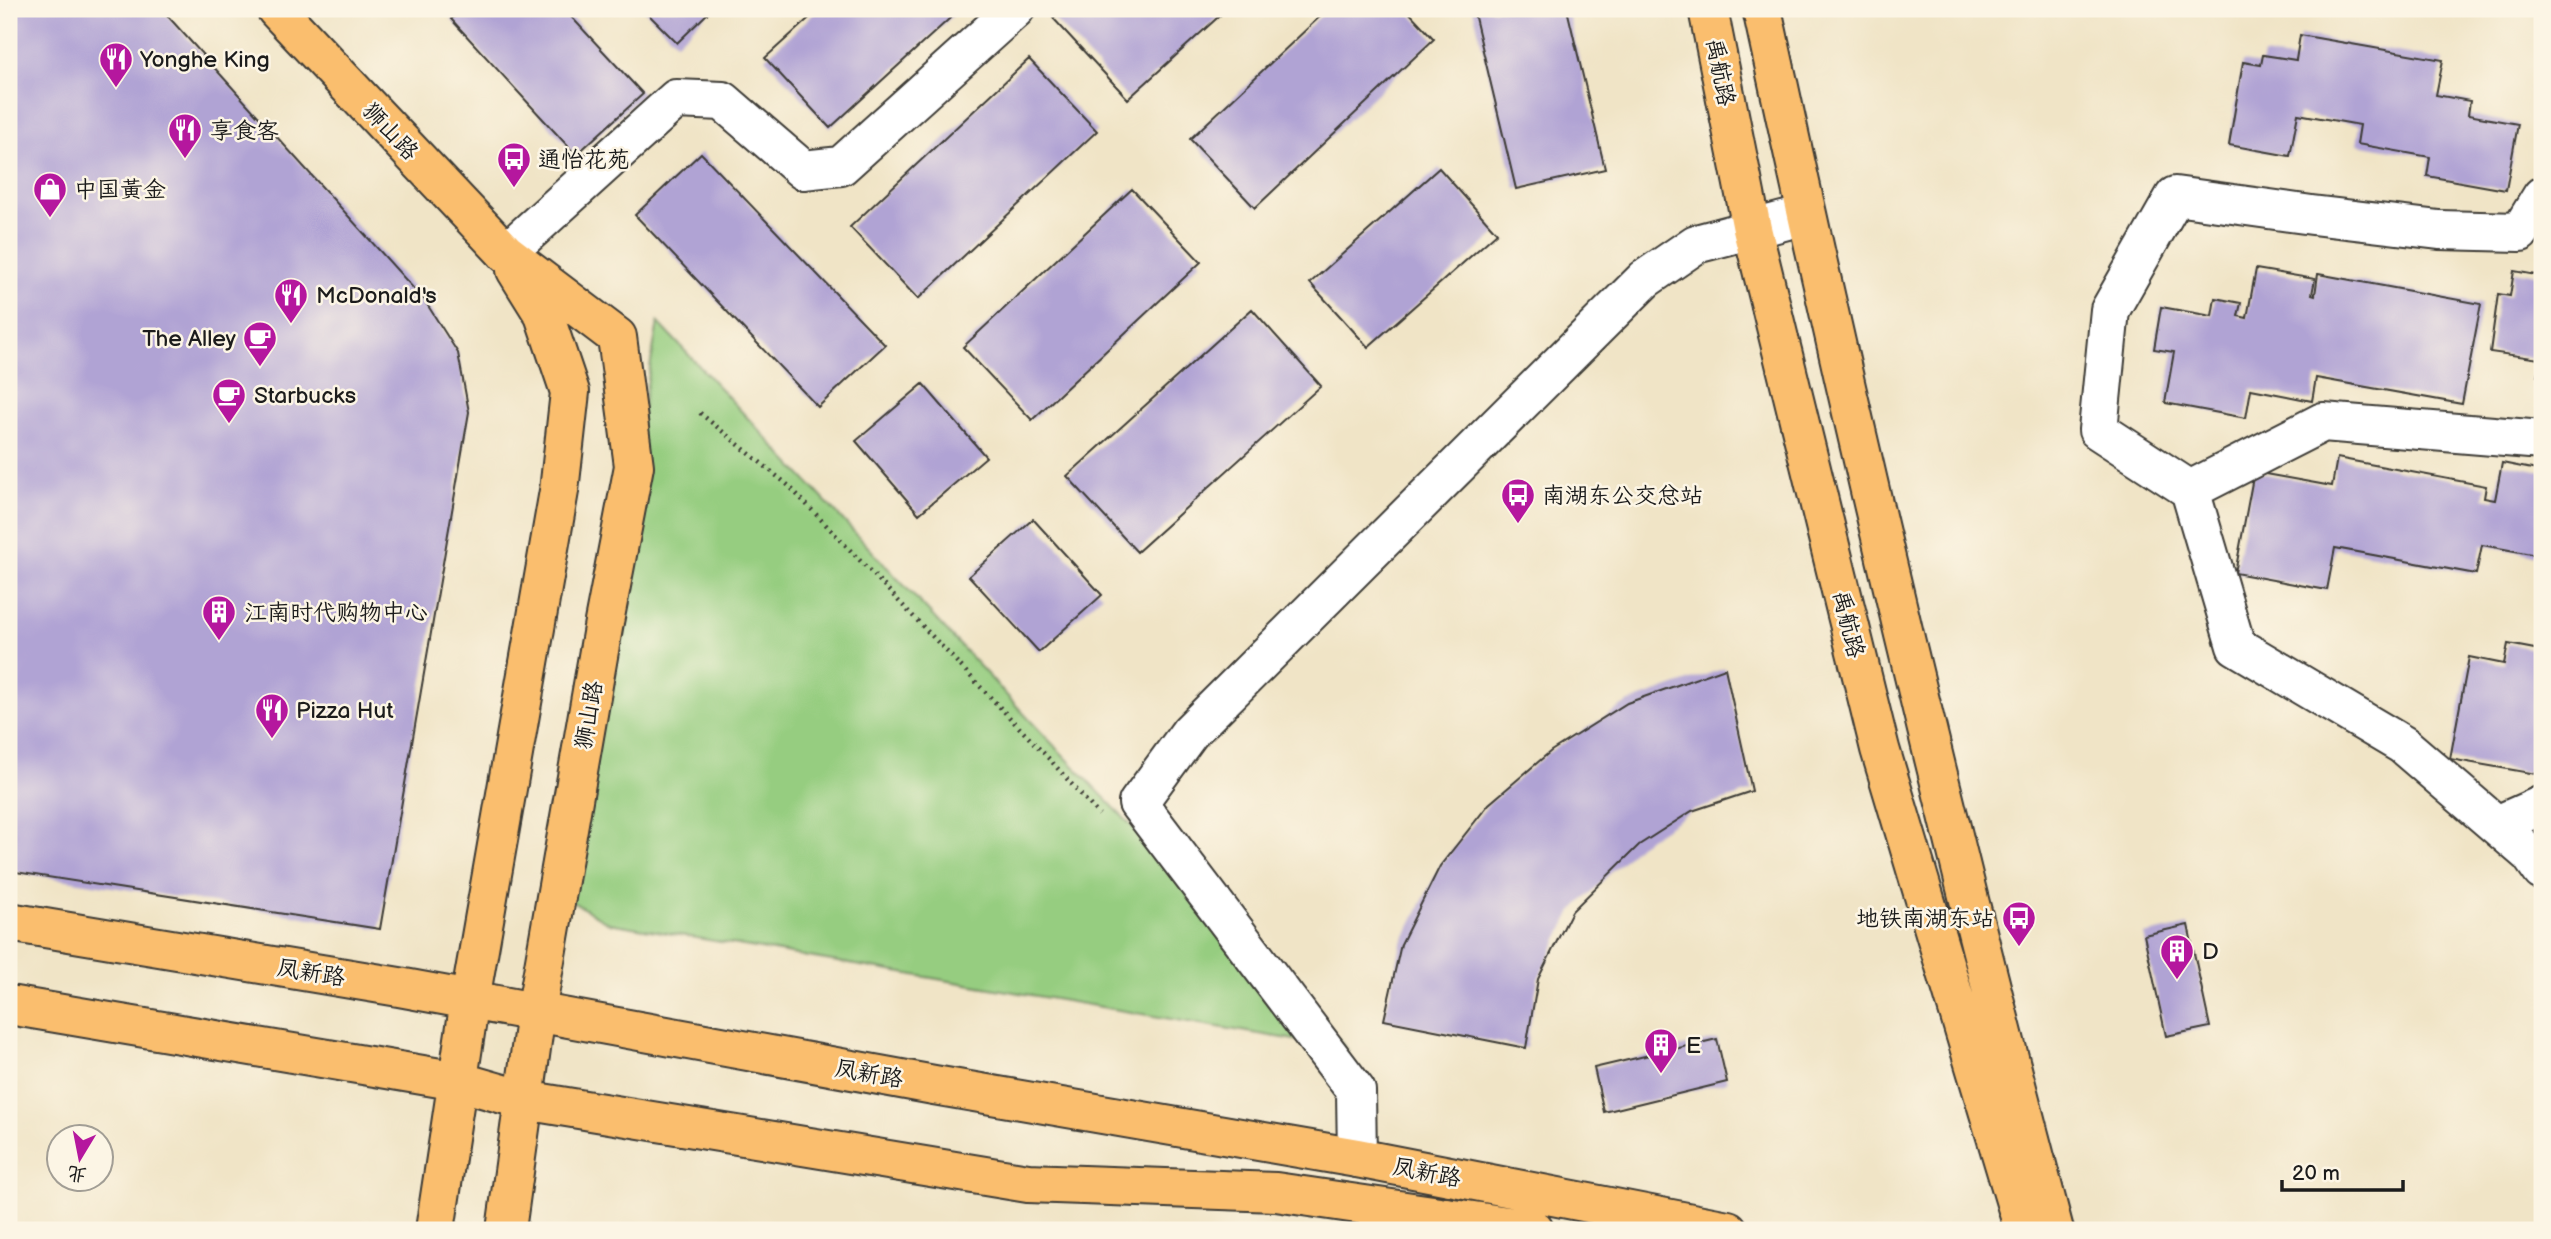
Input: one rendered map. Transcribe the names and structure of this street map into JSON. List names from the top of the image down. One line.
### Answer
{"streets":{"main road":["禹航路","狮山路","凤新路"]},"crossings":[["狮山路","凤新路"]],"places":{"restaurant":["Yonghe King","享食客","McDonald's","Pizza Hut"],"bus stop":["通怡花苑","南湖东公交总站","地铁南湖东站"],"shop":["中国黄金"],"cafe":["The Alley","Starbucks"],"building":["江南时代购物中心","D","E"]},"scale_bar":"20 m","north":"bottom"}
